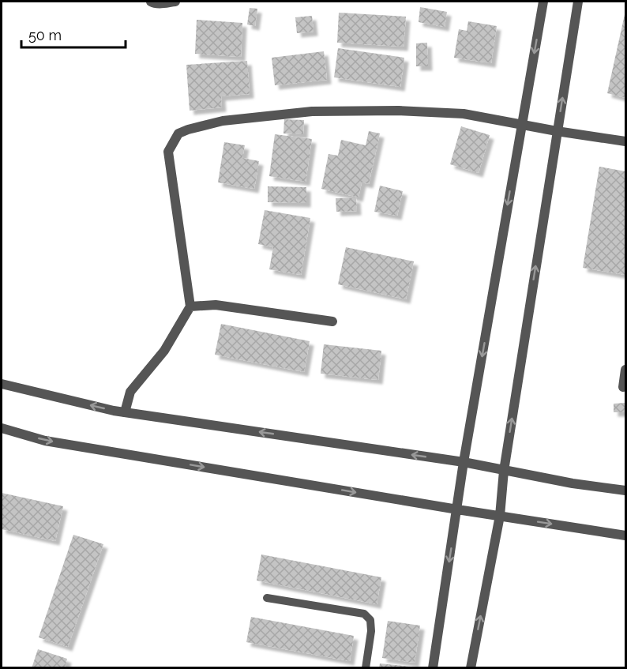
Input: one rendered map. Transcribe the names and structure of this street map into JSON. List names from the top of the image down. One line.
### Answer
{"scale_bar":"50 m"}
